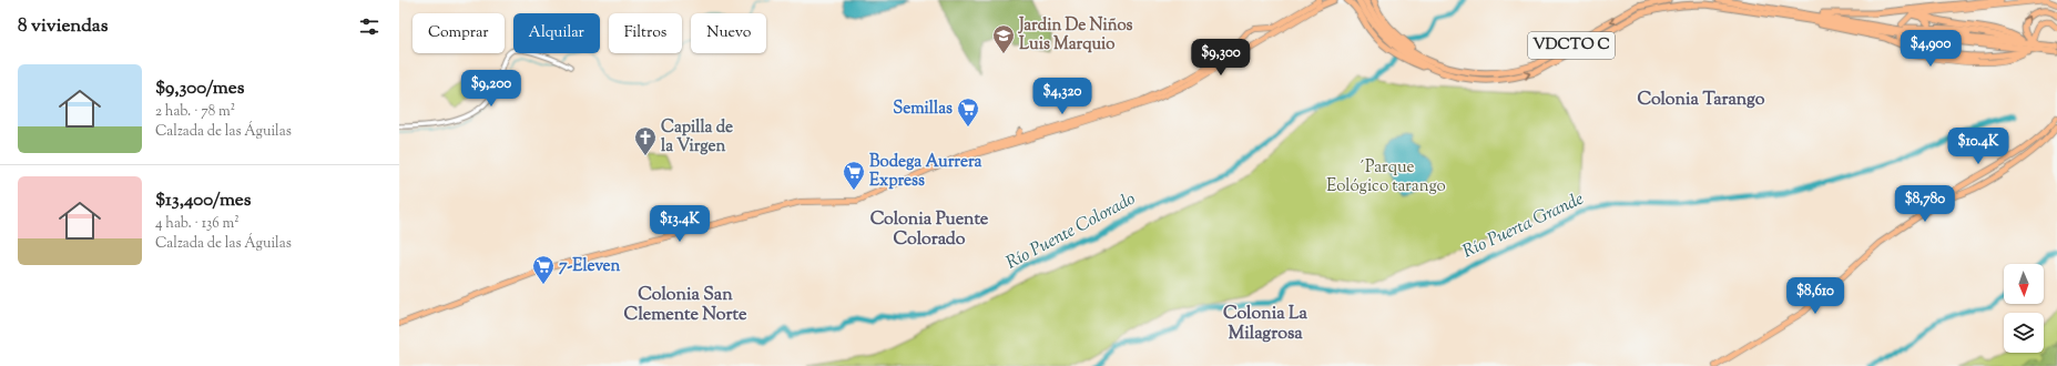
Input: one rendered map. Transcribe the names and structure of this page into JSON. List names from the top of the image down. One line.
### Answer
{"streets":{"highway":["VDCTO C"]},"districts":["Colonia Tarango","Colonia Puente Colorado","Colonia San Clemente Norte","Colonia La Milagrosa"],"water":["Río Puerta Grande","Río Puente Colorado"],"parks":["´Parque Eológico tarango"],"places":{"school or university":["Jardin De Niños Luis Marquio"],"supermarket":["Semillas","Bodega Aurrera Express","7-Eleven"],"church":["Capilla de la Virgen"]},"north":"bottom","page":{"heading":"8 viviendas","chip":["Comprar","Alquilar","Filtros","Nuevo"],"price":["$4,900","$9,300","$9,200","$4,320","$10.4K","$8,780","$13.4K","$8,610"],"list":[{"name":"$9,300/mes","note":"2 hab. · 78 m² · Calzada de las Águilas"},{"name":"$13,400/mes","note":"4 hab. · 136 m² · Calzada de las Águilas"}]}}
